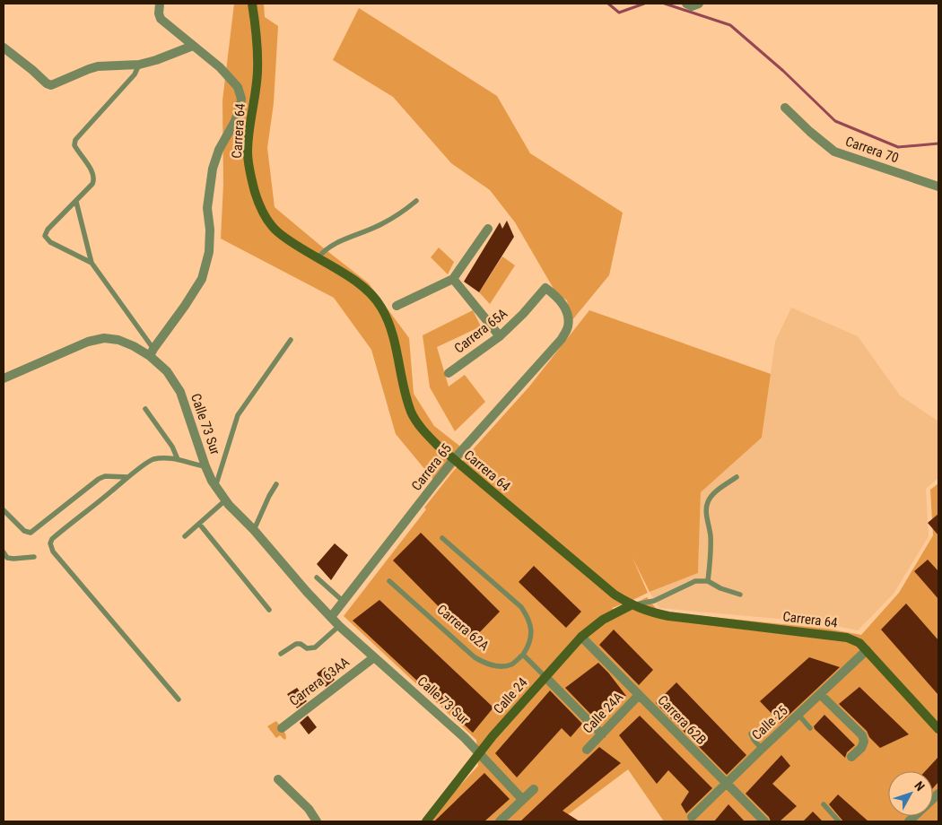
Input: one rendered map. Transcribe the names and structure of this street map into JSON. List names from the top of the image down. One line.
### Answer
{"streets":{"street":["Carrera 64","Carrera 70","Carrera 65A","Calle 73 Sur","Carrera 65","Carrera 63AA","Calle 24","Calle 24A","Carrera 62B","Calle 25"],"lane":["Carrera 62A"]},"crossings":[["Carrera 64","Carrera 65"],["Carrera 64","Calle 24"],["Carrera 64","Calle 25"],["Carrera 65A","Carrera 65"],["Calle 73 Sur","Carrera 65"],["Calle 73 Sur","Carrera 63AA"],["Calle 73 Sur","Calle 24"],["Calle 24","Carrera 62B"],["Calle 24A","Carrera 62B"],["Carrera 62B","Calle 25"]],"north":"top right"}
